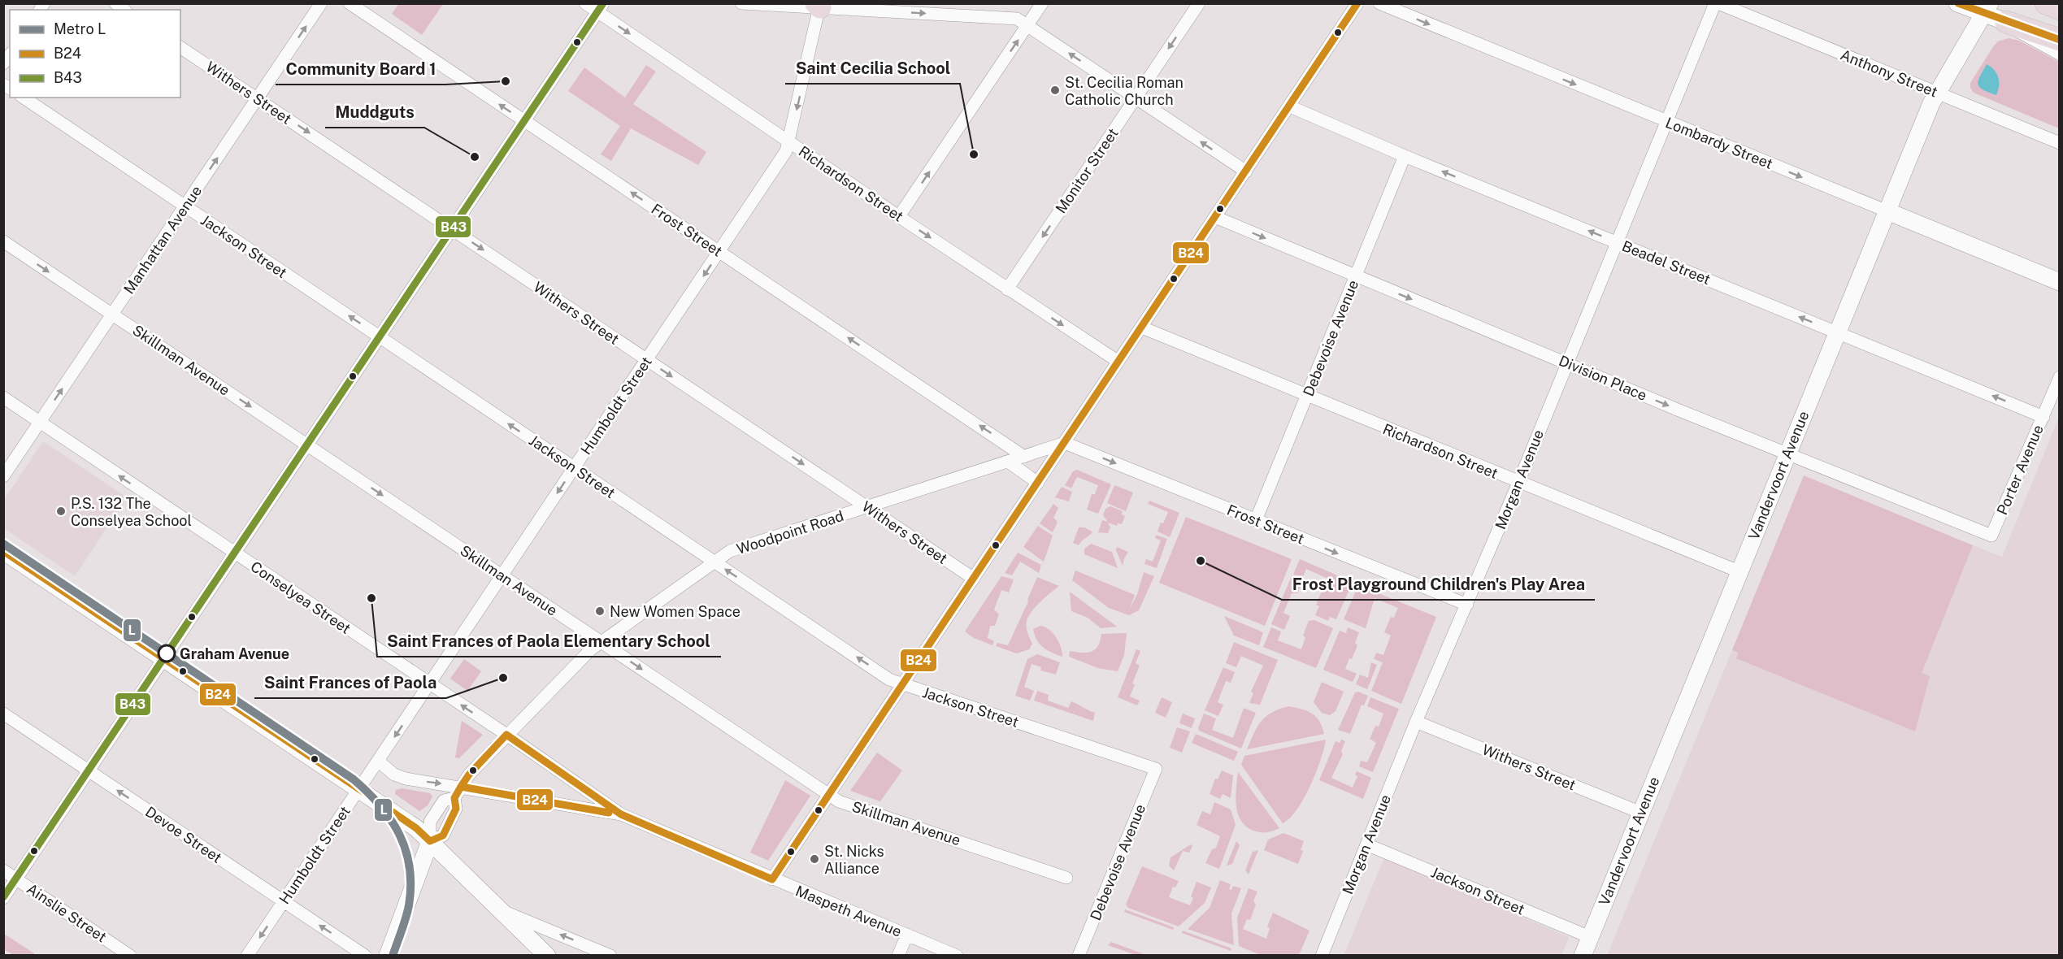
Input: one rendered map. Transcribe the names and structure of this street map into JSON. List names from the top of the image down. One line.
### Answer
{"streets":{"main road":["Lombardy Street","Vandervoort Avenue"],"street":["Anthony Street","Withers Street","Monitor Street","Richardson Street","Frost Street","Manhattan Avenue","Jackson Street","Beadel Street","Debevoise Avenue","Skillman Avenue","Division Place","Humboldt Street","Porter Avenue","Morgan Avenue","Woodpoint Road","Conselyea Street","Devoe Street","Maspeth Avenue","Ainslie Street"]},"crossings":[["Anthony Street","Vandervoort Avenue"],["Anthony Street","Morgan Avenue"],["Withers Street","Manhattan Avenue"],["Withers Street","Humboldt Street"],["Withers Street","Vandervoort Avenue"],["Withers Street","Morgan Avenue"],["Withers Street","Woodpoint Road"],["Lombardy Street","Vandervoort Avenue"],["Lombardy Street","Morgan Avenue"],["Monitor Street","Richardson Street"],["Richardson Street","Debevoise Avenue"],["Richardson Street","Humboldt Street"],["Richardson Street","Vandervoort Avenue"],["Richardson Street","Morgan Avenue"],["Frost Street","Debevoise Avenue"],["Frost Street","Humboldt Street"],["Frost Street","Morgan Avenue"],["Frost Street","Woodpoint Road"],["Manhattan Avenue","Jackson Street"],["Manhattan Avenue","Skillman Avenue"],["Manhattan Avenue","Conselyea Street"],["Jackson Street","Debevoise Avenue"],["Jackson Street","Humboldt Street"],["Jackson Street","Vandervoort Avenue"],["Jackson Street","Morgan Avenue"],["Jackson Street","Woodpoint Road"],["Beadel Street","Debevoise Avenue"],["Beadel Street","Porter Avenue"],["Beadel Street","Vandervoort Avenue"],["Beadel Street","Morgan Avenue"],["Debevoise Avenue","Division Place"],["Skillman Avenue","Humboldt Street"],["Skillman Avenue","Woodpoint Road"],["Division Place","Porter Avenue"],["Division Place","Vandervoort Avenue"],["Division Place","Morgan Avenue"],["Humboldt Street","Conselyea Street"],["Humboldt Street","Devoe Street"],["Humboldt Street","Maspeth Avenue"],["Woodpoint Road","Conselyea Street"],["Woodpoint Road","Maspeth Avenue"],["Conselyea Street","Maspeth Avenue"]],"one_way":["Withers Street","Lombardy Street","Monitor Street","Richardson Street","Manhattan Avenue","Jackson Street","Beadel Street","Skillman Avenue","Division Place","Humboldt Street","Conselyea Street","Devoe Street"],"places":["Community Board 1","St. Cecilia Roman Catholic Church","Saint Cecilia School","Muddguts","P.S. 132 The Conselyea School","Frost Playground Children's Play Area","Saint Frances of Paola Elementary School","New Women Space","Graham Avenue","Saint Frances of Paola","St. Nicks Alliance"],"lines":["transit line B24","transit line B43","metro line L"],"legend":["Metro L","B24","B43"]}
